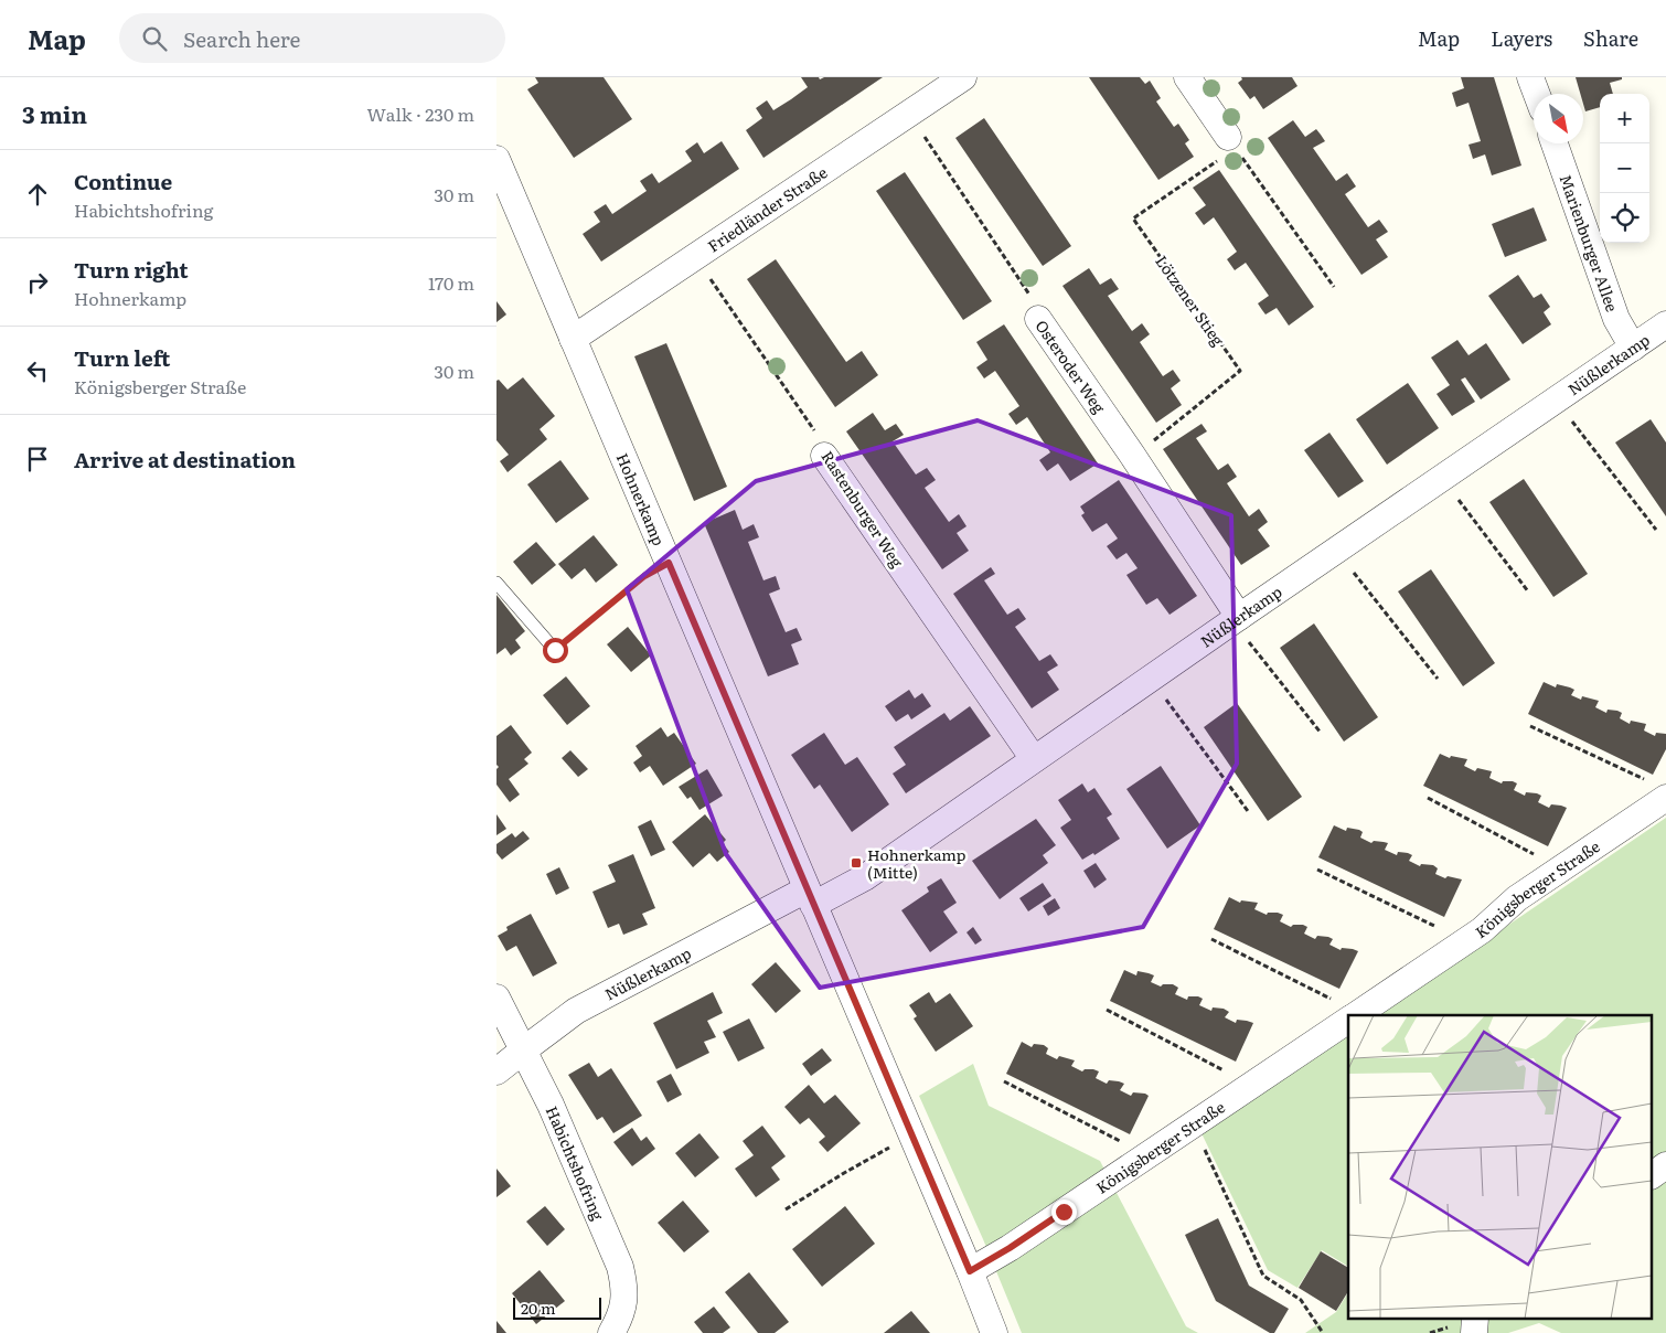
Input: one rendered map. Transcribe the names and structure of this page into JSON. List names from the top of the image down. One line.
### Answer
{"streets":{"street":["Friedländer Straße","Marienburger Allee","Nüßlerkamp","Osteroder Weg","Hohnerkamp","Rastenburger Weg","Königsberger Straße","Habichtshofring"],"path":["Lötzener Stieg"]},"crossings":[["Friedländer Straße","Osteroder Weg"],["Friedländer Straße","Hohnerkamp"],["Friedländer Straße","Rastenburger Weg"],["Marienburger Allee","Nüßlerkamp"],["Lötzener Stieg","Osteroder Weg"],["Nüßlerkamp","Osteroder Weg"],["Nüßlerkamp","Hohnerkamp"],["Nüßlerkamp","Rastenburger Weg"],["Nüßlerkamp","Habichtshofring"],["Hohnerkamp","Königsberger Straße"]],"places":{"transit":["Hohnerkamp (Mitte)"]},"scale_bar":"20 m","north":"bottom right","page":{"header":"Map","search":"Search here","nav":["Map","Layers","Share"],"heading":["3 min","Walk · 230 m"],"map_buttons":["+","−"],"list":[["Continue","Habichtshofring","30 m"],["Turn right","Hohnerkamp","170 m"],["Turn left","Königsberger Straße","30 m"],"Arrive at destination"],"scale":"20 m"}}
